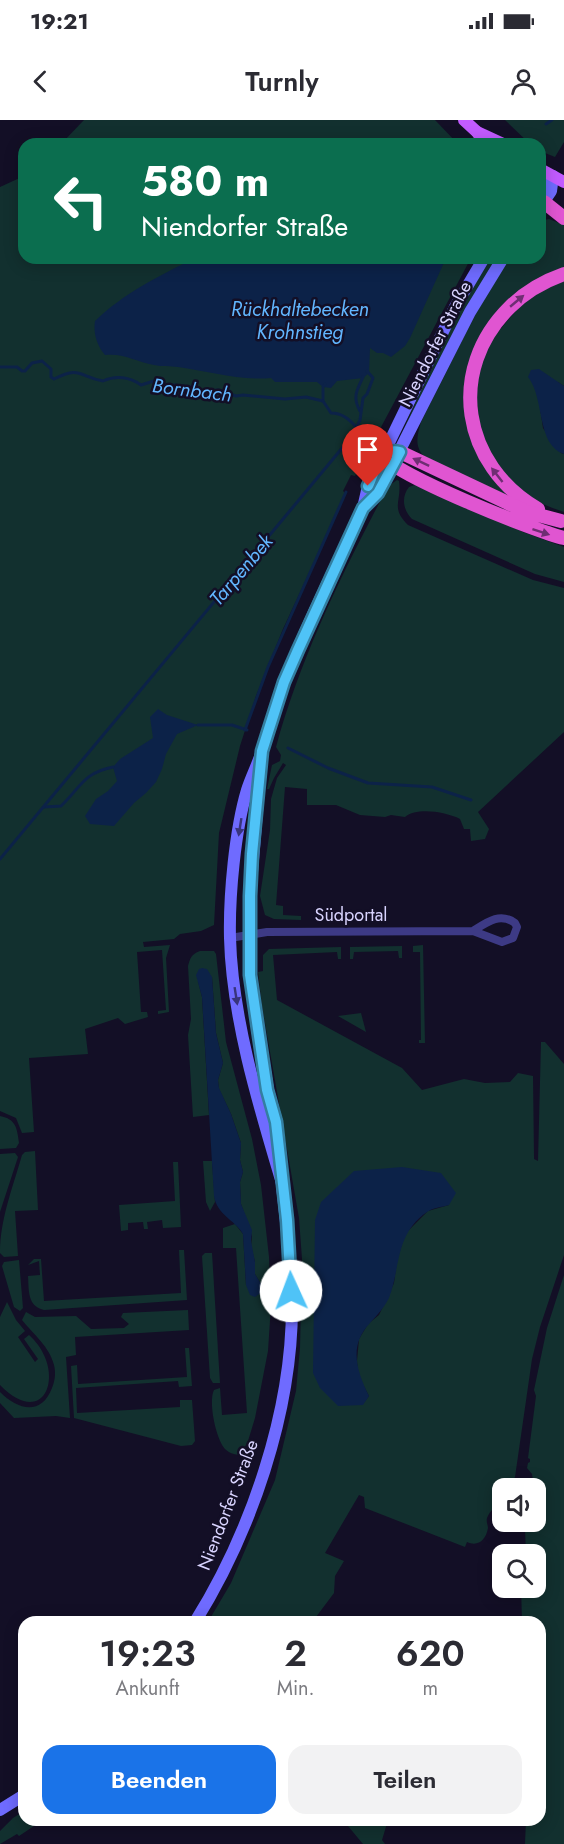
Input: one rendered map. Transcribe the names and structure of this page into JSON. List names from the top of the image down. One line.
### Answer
{"streets":{"main road":["Niendorfer Straße"],"street":["Südportal"]},"crossings":[["Niendorfer Straße","Südportal"]],"water":["Rückhaltebecken Krohnstieg","Bornbach","Tarpenbek"],"page":{"status":"19:21","header":"Turnly","turn":["580 m","Niendorfer Straße"],"eta":["19:23","Ankunft","2","Min.","620","m"],"buttons":["Beenden","Teilen"]}}
